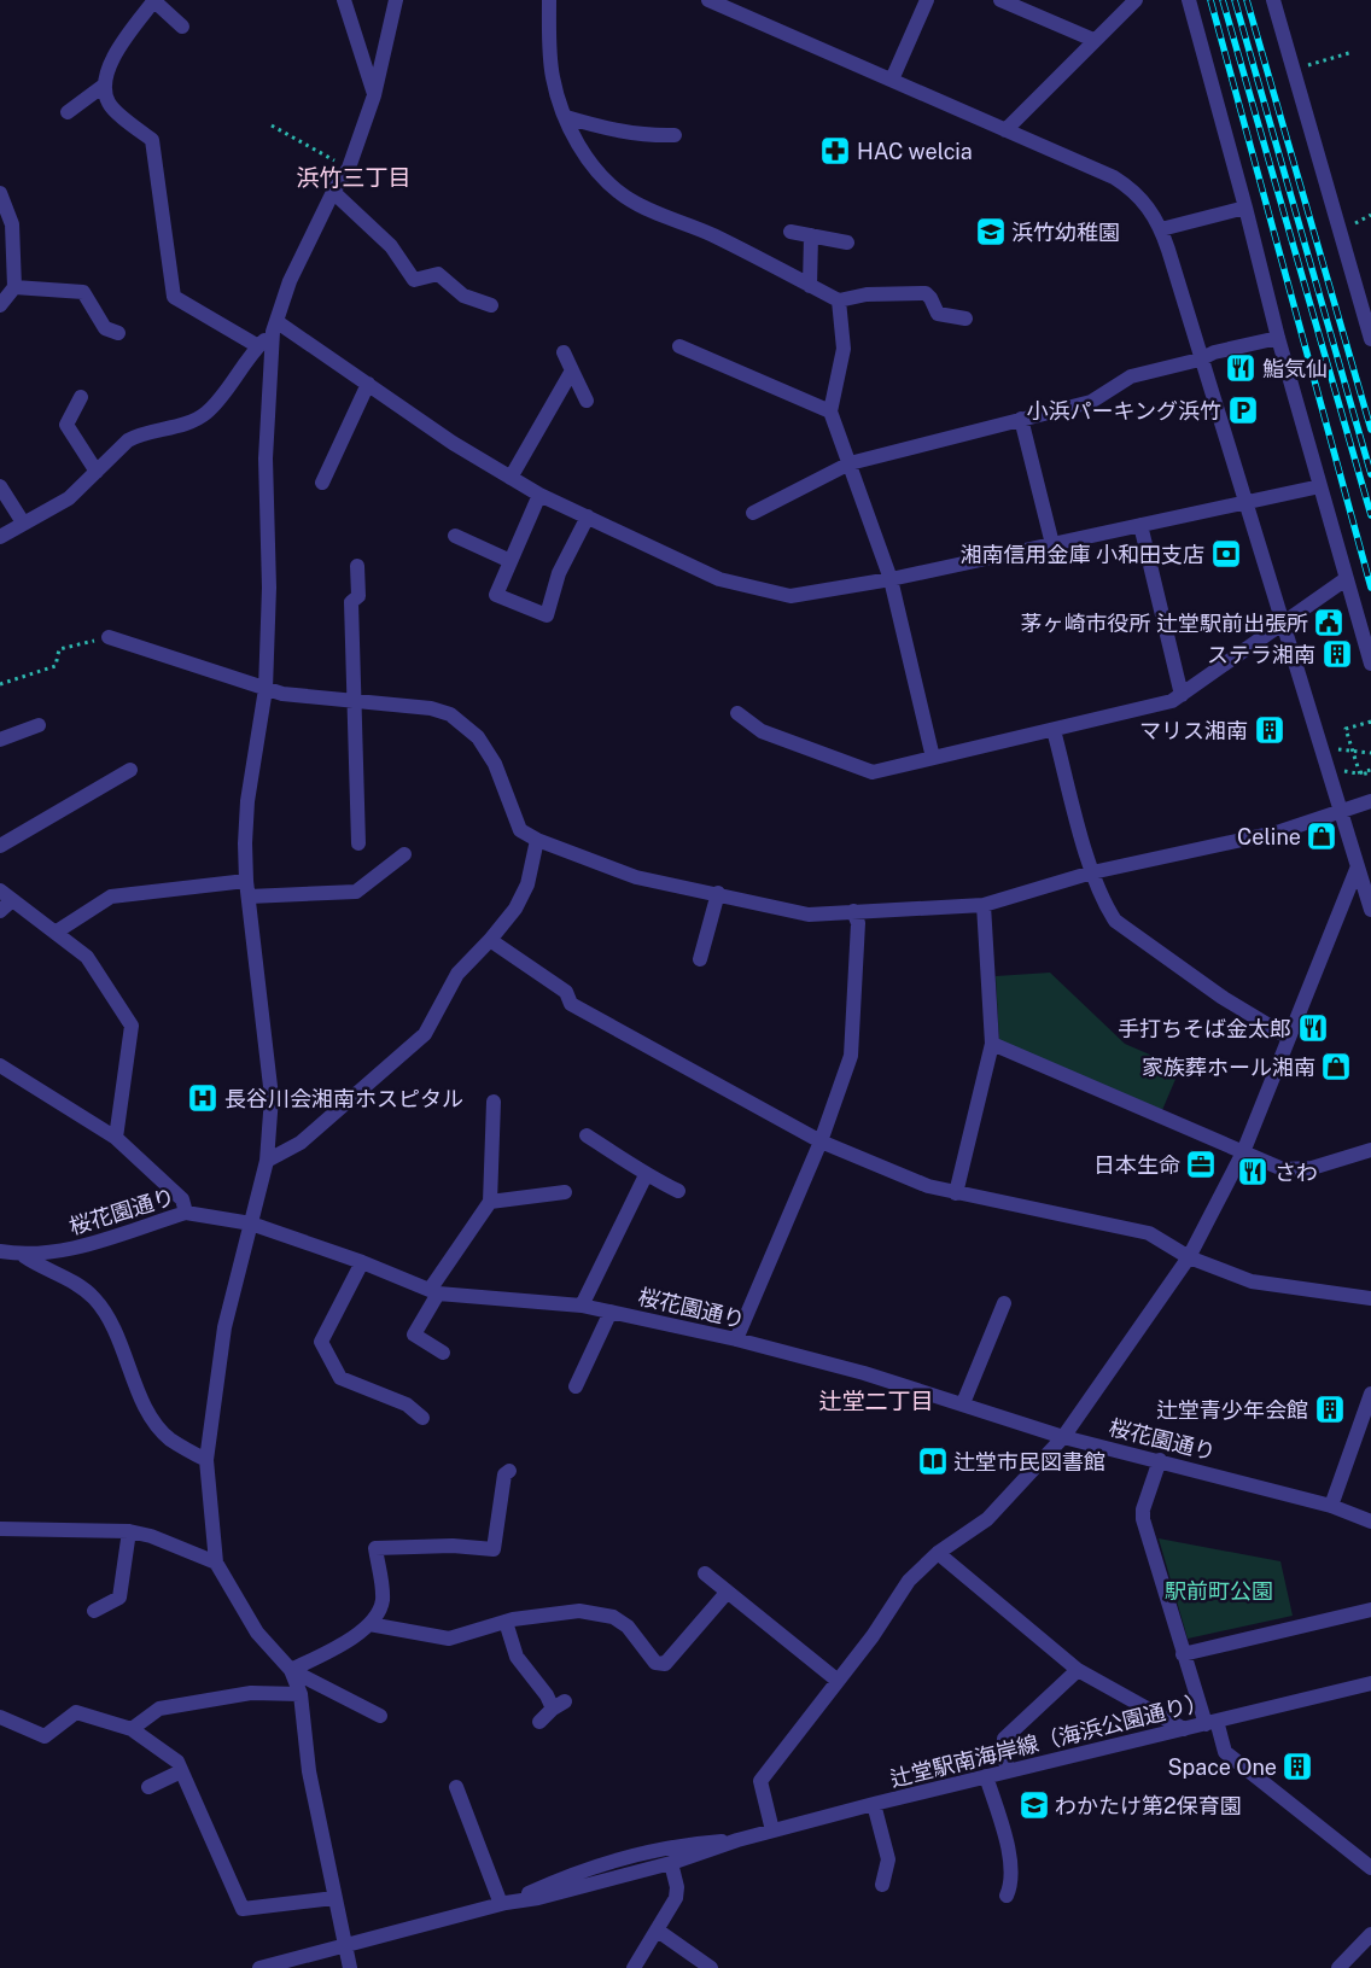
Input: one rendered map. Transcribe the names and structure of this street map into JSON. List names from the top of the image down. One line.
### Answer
{"streets":{"street":["桜花園通り","辻堂駅南海岸線（海浜公園通り）"]},"districts":["浜竹三丁目","辻堂二丁目"],"parks":["駅前町公園"],"places":{"pharmacy":["HAC welcia"],"school or university":["浜竹幼稚園","わかたけ第2保育園"],"restaurant":["鮨気仙","手打ちそば金太郎","さわ"],"parking":["小浜パーキング浜竹"],"bank":["湘南信用金庫 小和田支店"],"public building":["茅ヶ崎市役所 辻堂駅前出張所"],"building":["ステラ湘南","マリス湘南","辻堂青少年会館","Space One"],"shop":["Celine","家族葬ホール湘南"],"hospital":["長谷川会湘南ホスピタル"],"office":["日本生命"],"library":["辻堂市民図書館"]}}
